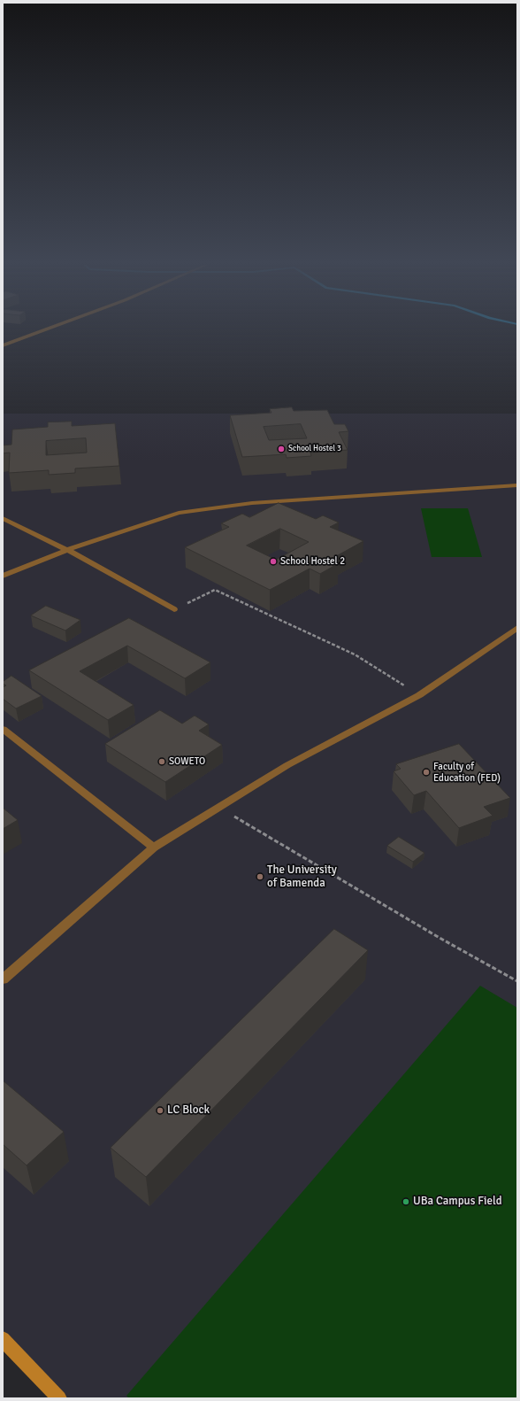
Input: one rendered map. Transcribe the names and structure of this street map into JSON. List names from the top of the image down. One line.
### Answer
{"places":["School Hostel 3","School Hostel 2","SOWETO","Faculty of Education (FED)","The University of Bamenda","LC Block","UBa Campus Field"]}
